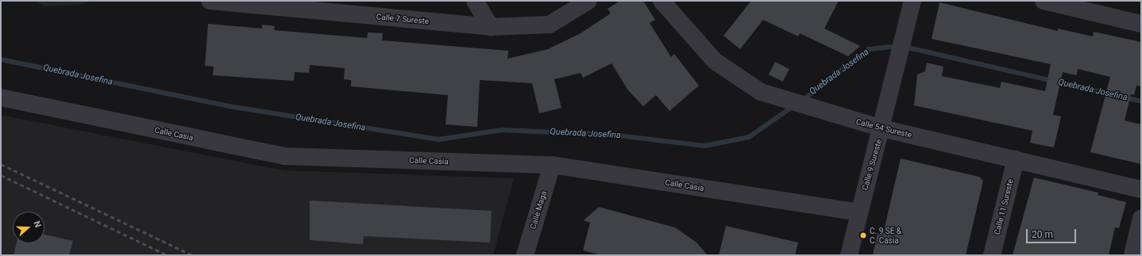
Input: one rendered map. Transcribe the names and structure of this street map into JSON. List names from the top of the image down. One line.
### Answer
{"streets":{"street":["Calle 7 Sureste","Calle 54 Sureste","Calle Casia","Calle 9 Sureste","Calle 11 Sureste","Calle Maga"]},"crossings":[["Calle 54 Sureste","Calle 9 Sureste"],["Calle 54 Sureste","Calle 11 Sureste"],["Calle Casia","Calle 9 Sureste"],["Calle Casia","Calle Maga"]],"water":["Quebrada Josefina"],"places":["C. 9 SE & C. Casia"],"scale_bar":"20 m","north":"right"}
